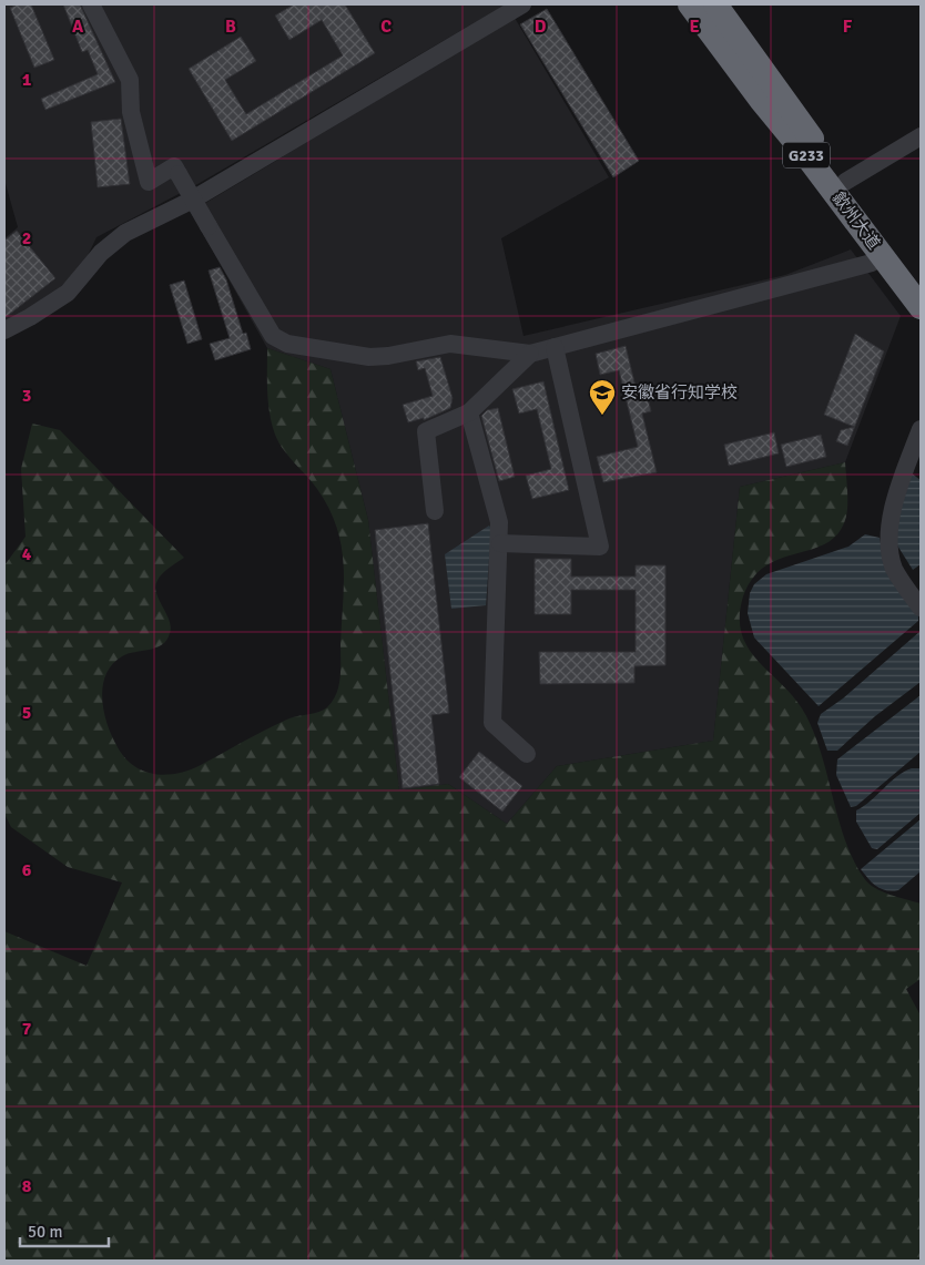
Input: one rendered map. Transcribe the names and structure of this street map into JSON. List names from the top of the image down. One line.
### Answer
{"streets":{"highway":["G233","歙州大道"]},"places":{"school or university":["安徽省行知学校"]},"scale_bar":"50 m","grid":{"columns":["A","B","C","D","E","F"],"rows":["1","2","3","4","5","6","7","8"]}}
